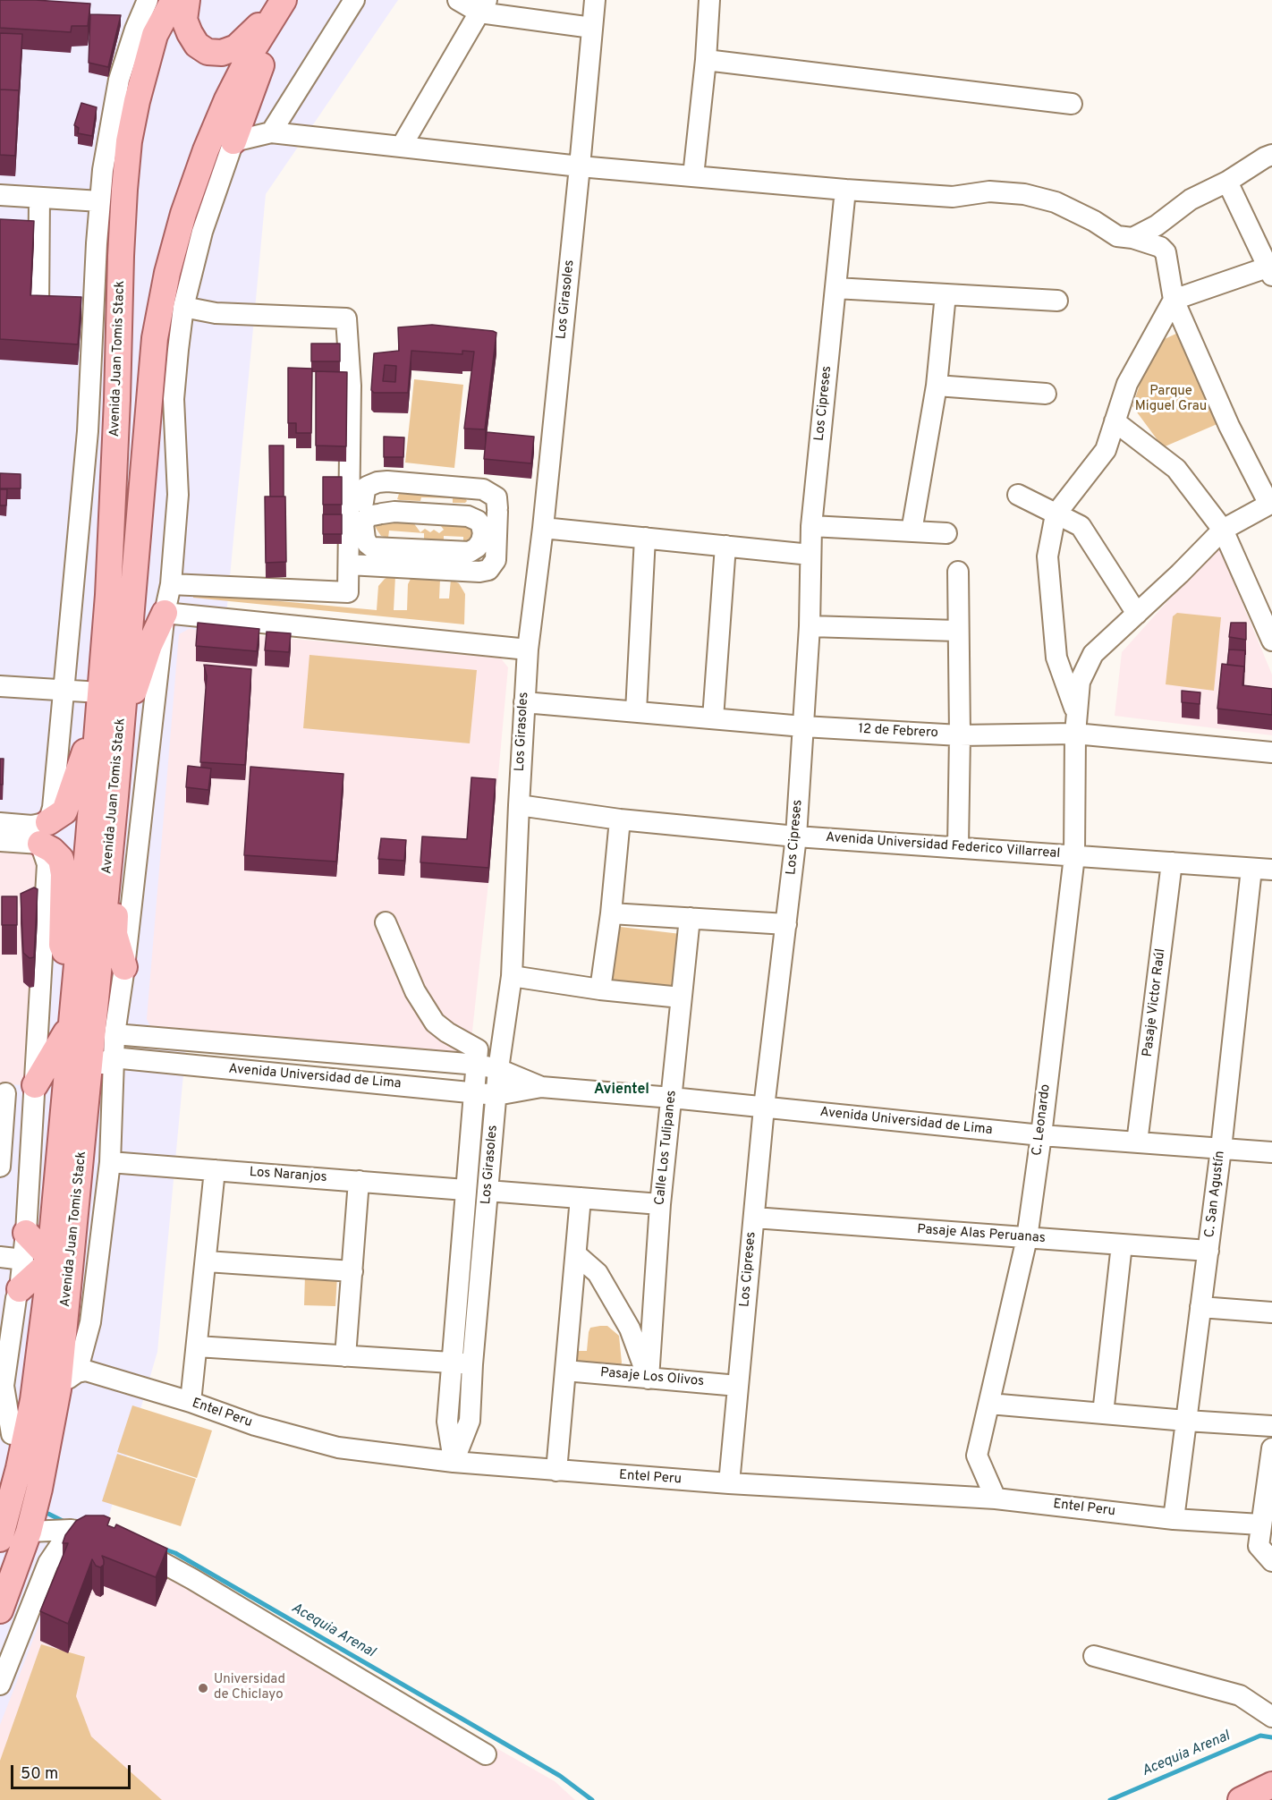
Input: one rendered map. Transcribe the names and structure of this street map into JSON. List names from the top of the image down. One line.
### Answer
{"streets":{"main road":["Avenida Juan Tomis Stack"],"street":["Los Girasoles","Los Cipreses","12 de Febrero","Avenida Universidad Federico Villarreal","Pasaje Victor Raúl","Avenida Universidad de Lima","C. Leonardo","Calle Los Tulipanes","Los Naranjos","C. San Agustín","Pasaje Alas Peruanas","Pasaje Los Olivos","Entel Peru"]},"crossings":[["Los Girasoles","12 de Febrero"],["Los Girasoles","Avenida Universidad Federico Villarreal"],["Los Girasoles","Avenida Universidad de Lima"],["Los Girasoles","Entel Peru"],["Avenida Juan Tomis Stack","Avenida Universidad de Lima"],["Avenida Juan Tomis Stack","Los Naranjos"],["Avenida Juan Tomis Stack","Entel Peru"],["Los Cipreses","12 de Febrero"],["Los Cipreses","Avenida Universidad Federico Villarreal"],["Los Cipreses","Avenida Universidad de Lima"],["Los Cipreses","Pasaje Alas Peruanas"],["Los Cipreses","Pasaje Los Olivos"],["Los Cipreses","Entel Peru"],["12 de Febrero","C. Leonardo"],["Avenida Universidad Federico Villarreal","Pasaje Victor Raúl"],["Avenida Universidad Federico Villarreal","C. Leonardo"],["Avenida Universidad Federico Villarreal","C. San Agustín"],["Pasaje Victor Raúl","Avenida Universidad de Lima"],["Avenida Universidad de Lima","C. Leonardo"],["Avenida Universidad de Lima","Calle Los Tulipanes"],["Avenida Universidad de Lima","C. San Agustín"],["C. Leonardo","Pasaje Alas Peruanas"],["C. Leonardo","Entel Peru"],["Calle Los Tulipanes","Pasaje Los Olivos"],["C. San Agustín","Pasaje Alas Peruanas"],["C. San Agustín","Entel Peru"]],"districts":["Avientel"],"water":["Acequia Arenal"],"parks":["Parque Miguel Grau"],"places":["Universidad de Chiclayo"],"scale_bar":"50 m"}
